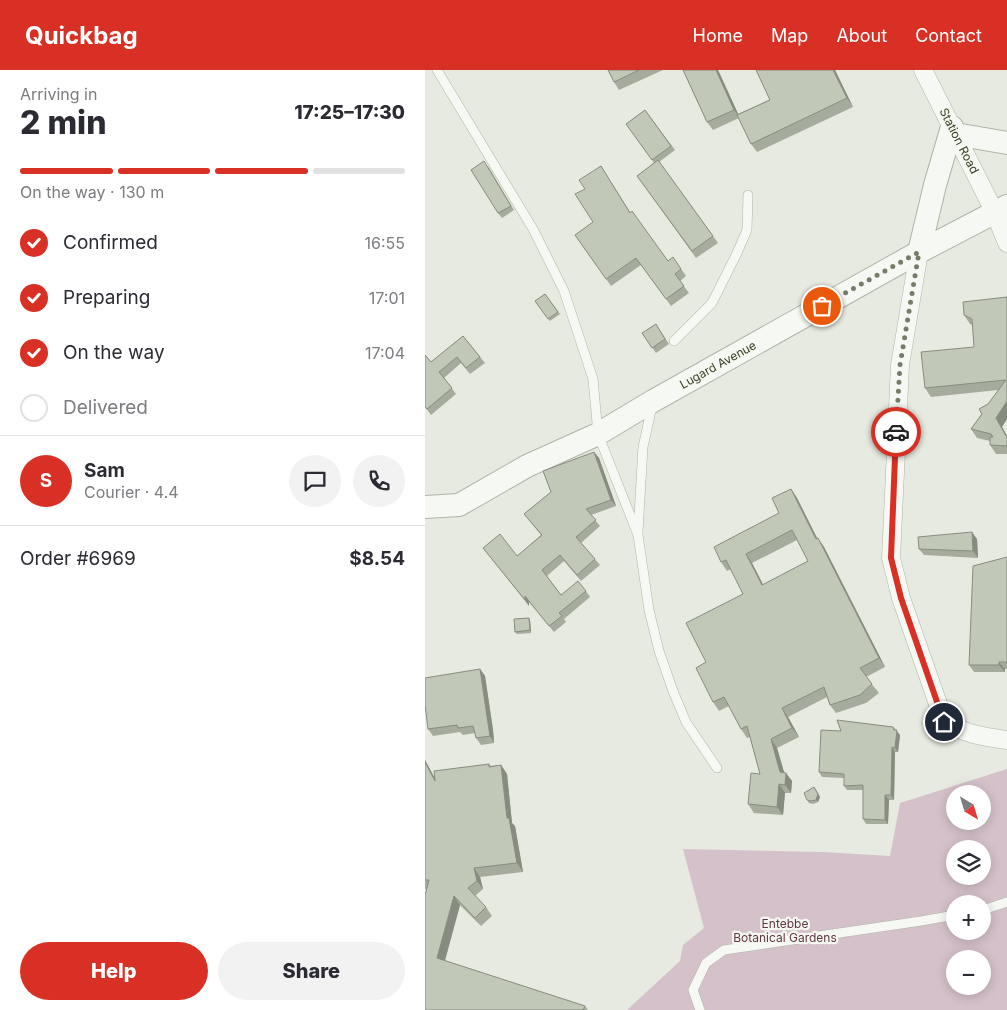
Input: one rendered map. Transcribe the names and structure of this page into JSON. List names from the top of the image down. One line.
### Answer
{"streets":{"street":["Station Road","Lugard Avenue"]},"crossings":[["Station Road","Lugard Avenue"]],"parks":["Entebbe Botanical Gardens"],"north":"bottom right","page":{"header":"Quickbag","nav":["Home","Map","About","Contact"],"heading":["2 min","Arriving in","17:25–17:30"],"panel":["Sam","Courier · 4.4","Order #6969","$8.54"],"bar":"On the way · 130 m","list":[["Confirmed","16:55"],["Preparing","17:01"],["On the way","17:04"],"Delivered"],"round":"S","map_buttons":["+","−"],"buttons":["Help","Share"]}}
